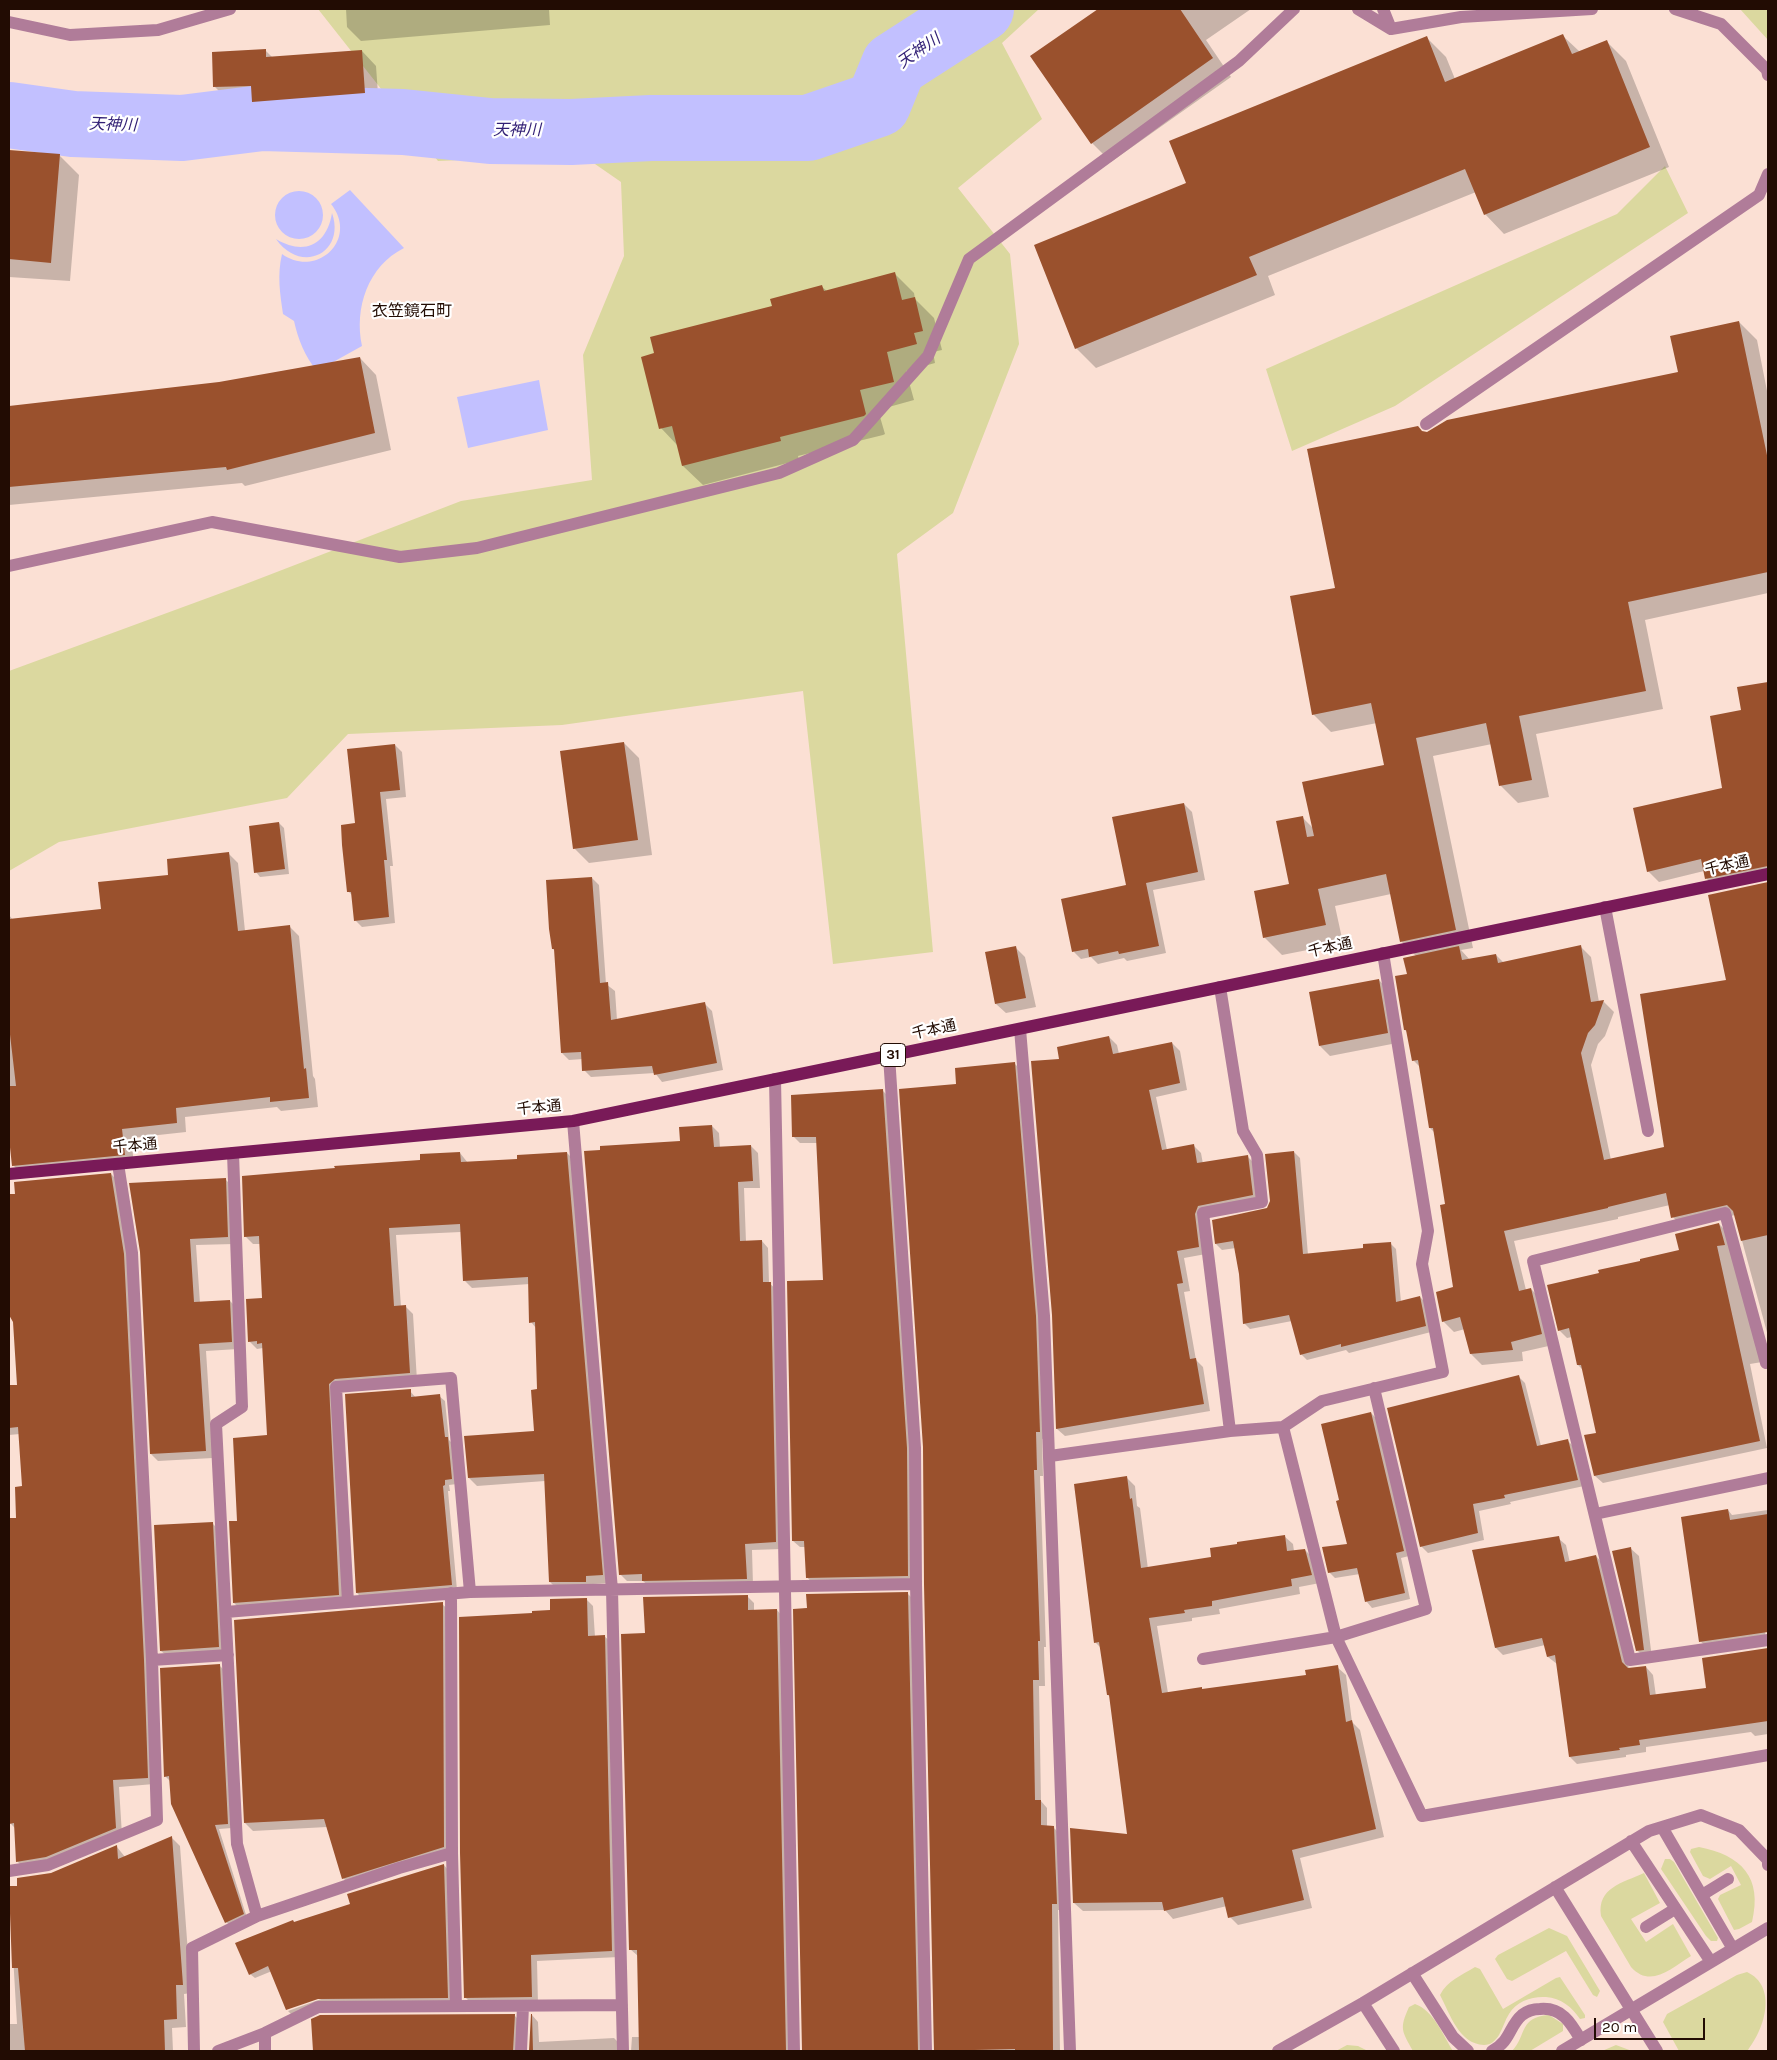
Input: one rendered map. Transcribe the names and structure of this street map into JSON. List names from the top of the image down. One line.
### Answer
{"streets":{"main road":["千本通","31"]},"districts":["衣笠鏡石町"],"water":["天神川"],"scale_bar":"20 m"}
